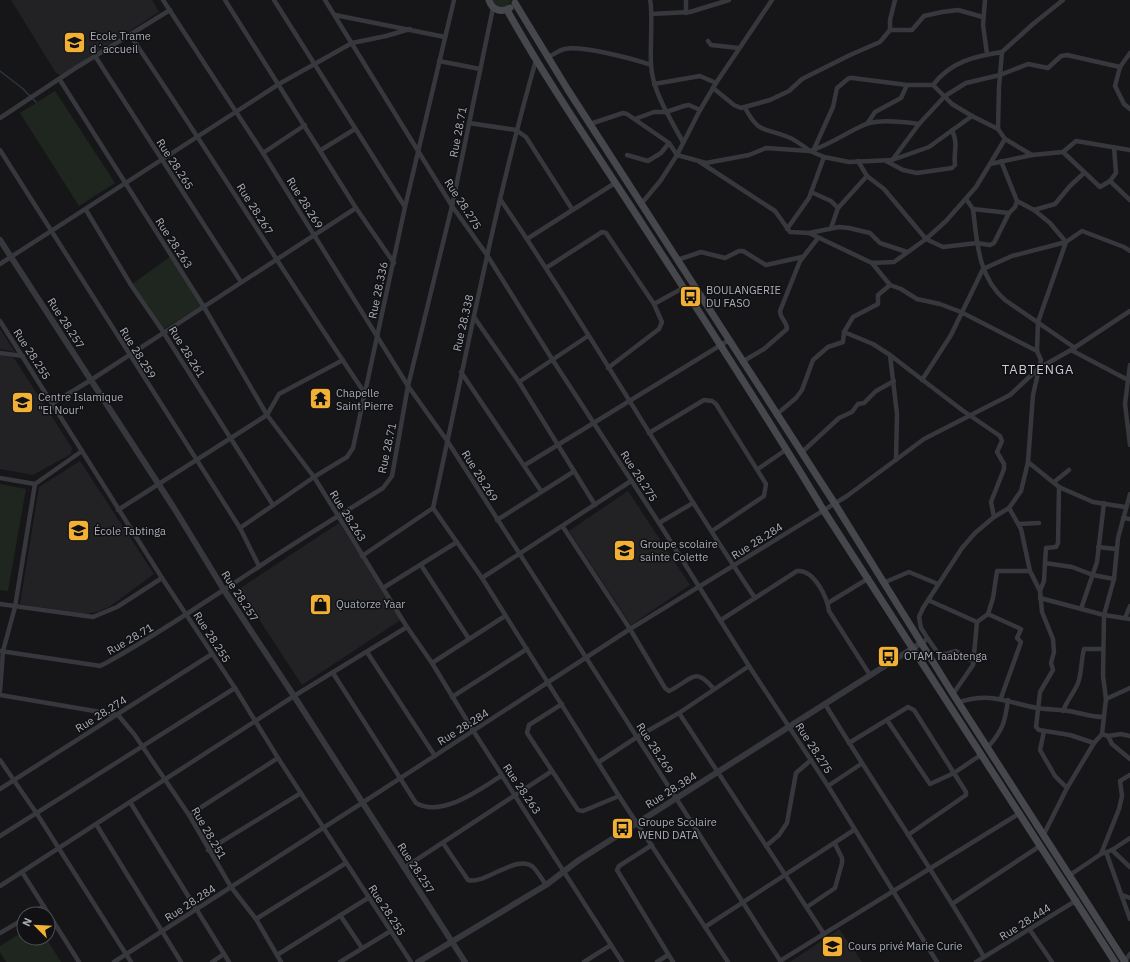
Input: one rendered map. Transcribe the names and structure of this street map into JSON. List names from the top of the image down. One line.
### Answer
{"streets":{"street":["Rue 28.71","Rue 28.265","Rue 28.269","Rue 28.275","Rue 28.267","Rue 28.263","Rue 28.336","Rue 28.257","Rue 28.338","Rue 28.261","Rue 28.259","Rue 28.255","Rue 28.284","Rue 28.274","Rue 28.384","Rue 28.251","Rue 28.444"]},"crossings":[["Rue 28.71","Rue 28.269"],["Rue 28.71","Rue 28.275"],["Rue 28.71","Rue 28.263"],["Rue 28.71","Rue 28.257"],["Rue 28.71","Rue 28.259"],["Rue 28.71","Rue 28.255"],["Rue 28.269","Rue 28.336"],["Rue 28.269","Rue 28.338"],["Rue 28.269","Rue 28.284"],["Rue 28.269","Rue 28.384"],["Rue 28.275","Rue 28.336"],["Rue 28.275","Rue 28.338"],["Rue 28.275","Rue 28.284"],["Rue 28.275","Rue 28.384"],["Rue 28.267","Rue 28.336"],["Rue 28.263","Rue 28.336"],["Rue 28.263","Rue 28.284"],["Rue 28.263","Rue 28.384"],["Rue 28.336","Rue 28.261"],["Rue 28.336","Rue 28.259"],["Rue 28.257","Rue 28.284"],["Rue 28.257","Rue 28.384"],["Rue 28.255","Rue 28.284"],["Rue 28.255","Rue 28.274"],["Rue 28.284","Rue 28.251"],["Rue 28.274","Rue 28.251"]],"districts":["TABTENGA"],"places":{"school or university":["Ecole Trame d´accueil","Centre Islamique \"El Nour\"","École Tabtinga","Groupe scolaire sainte Colette","Cours privé Marie Curie"],"bus stop":["BOULANGERIE DU FASO","OTAM Taabtenga","Groupe Scolaire WEND DATA"],"temple":["Chapelle Saint Pierre"],"shop":["Quatorze Yaar"]},"north":"top left"}
